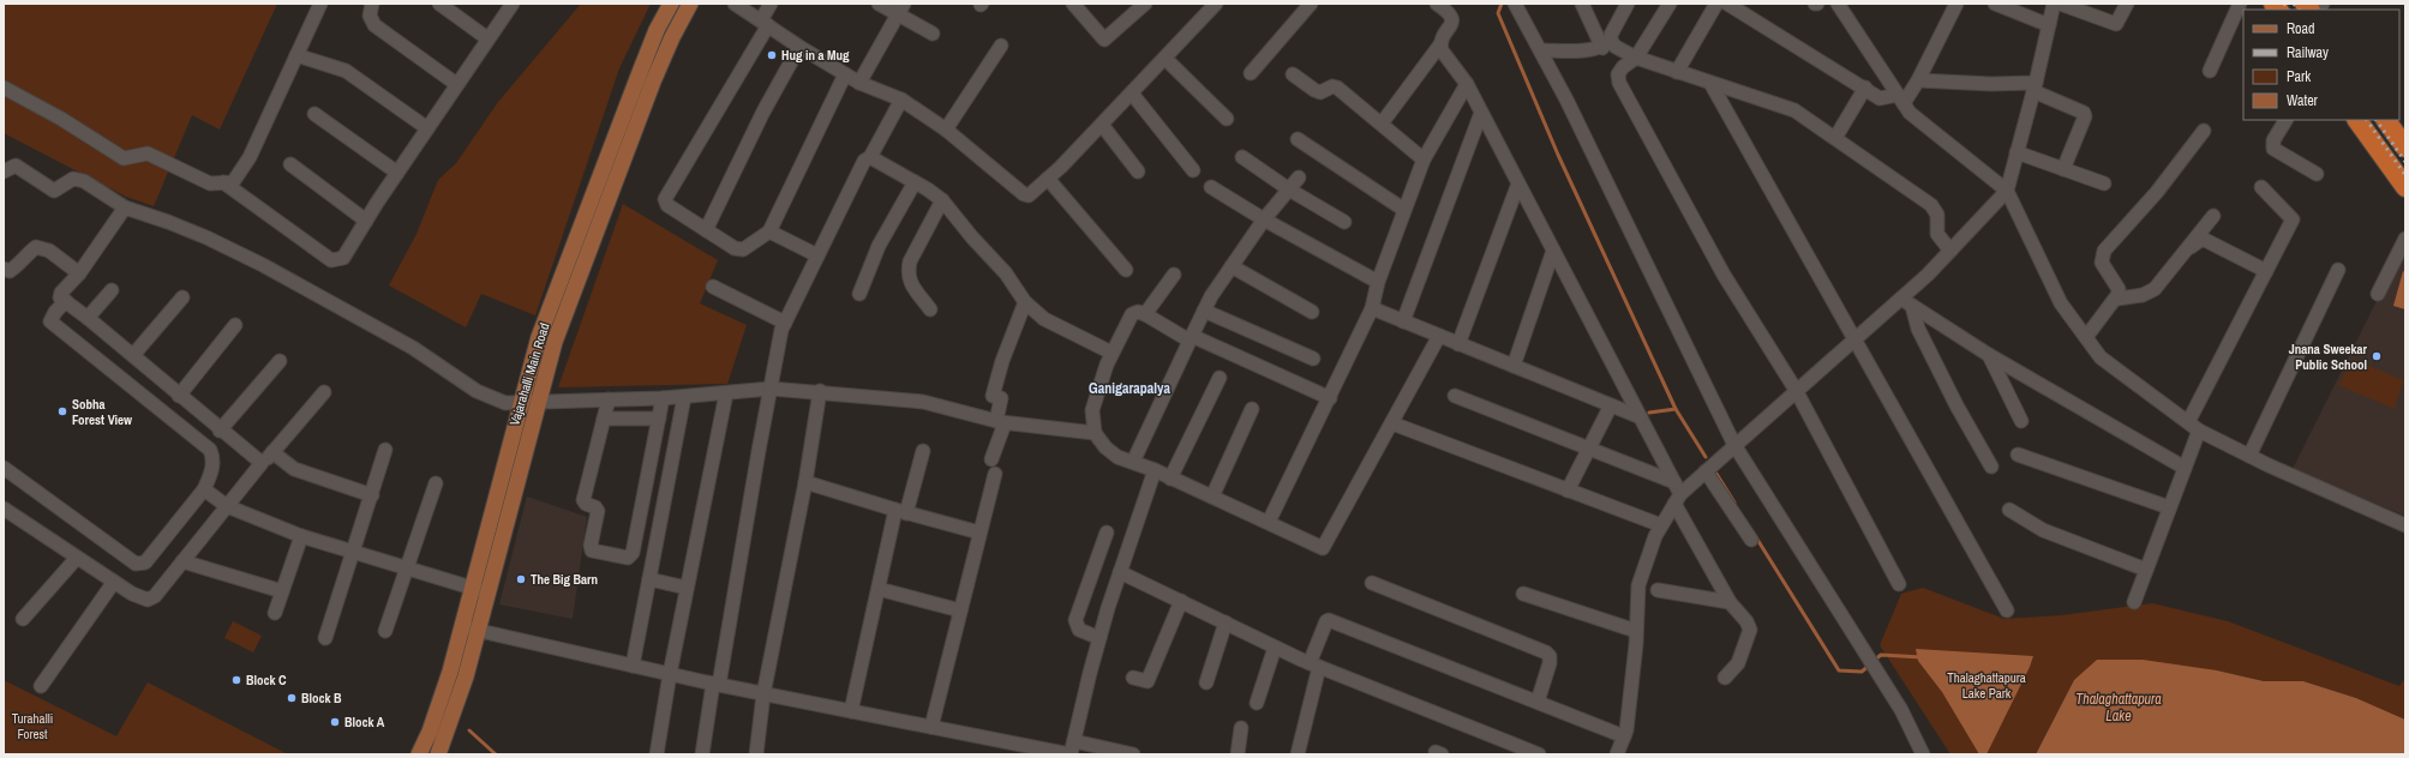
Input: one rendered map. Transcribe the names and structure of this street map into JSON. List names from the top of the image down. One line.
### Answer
{"streets":{"main road":["Vajarahalli Main Road"]},"districts":["Ganigarapalya"],"water":["Thalaghattapura Lake"],"parks":["Thalaghattapura Lake Park","Turahalli Forest"],"places":["Hug in a Mug","Jnana Sweekar Public School","Sobha Forest View","The Big Barn","Block C","Block B","Block A"],"legend":["Road","Railway","Park","Water"]}
